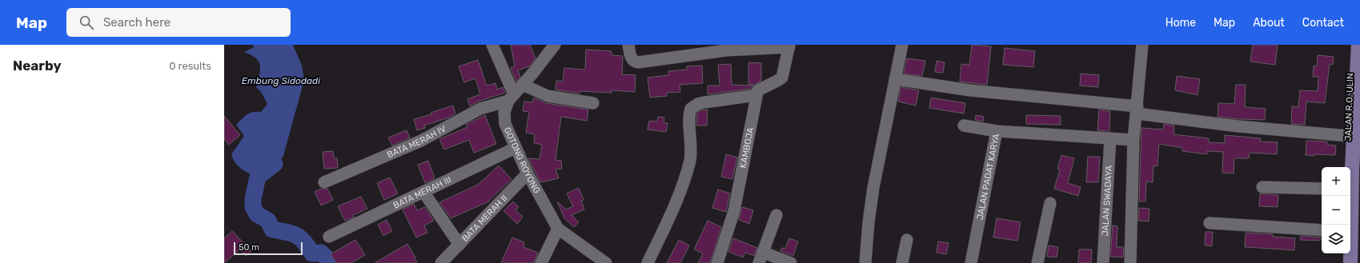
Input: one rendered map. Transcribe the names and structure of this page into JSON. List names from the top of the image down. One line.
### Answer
{"streets":{"main road":["JALAN R.O. ULIN"],"street":["BATA MERAH IV","KAMBOJA","GOTONG ROYONG","JALAN PADAT KARYA","BATA MERAH III","JALAN SWADAYA","BATA MERAH II"]},"crossings":[["BATA MERAH IV","GOTONG ROYONG"],["GOTONG ROYONG","BATA MERAH III"],["GOTONG ROYONG","BATA MERAH II"],["JALAN PADAT KARYA","JALAN SWADAYA"]],"water":["Embung Sidodadi"],"scale_bar":"50 m","page":{"header":"Map","search":"Search here","nav":["Home","Map","About","Contact"],"heading":["Nearby","0 results"],"map_buttons":["+","−"],"scale":"50 m"}}
